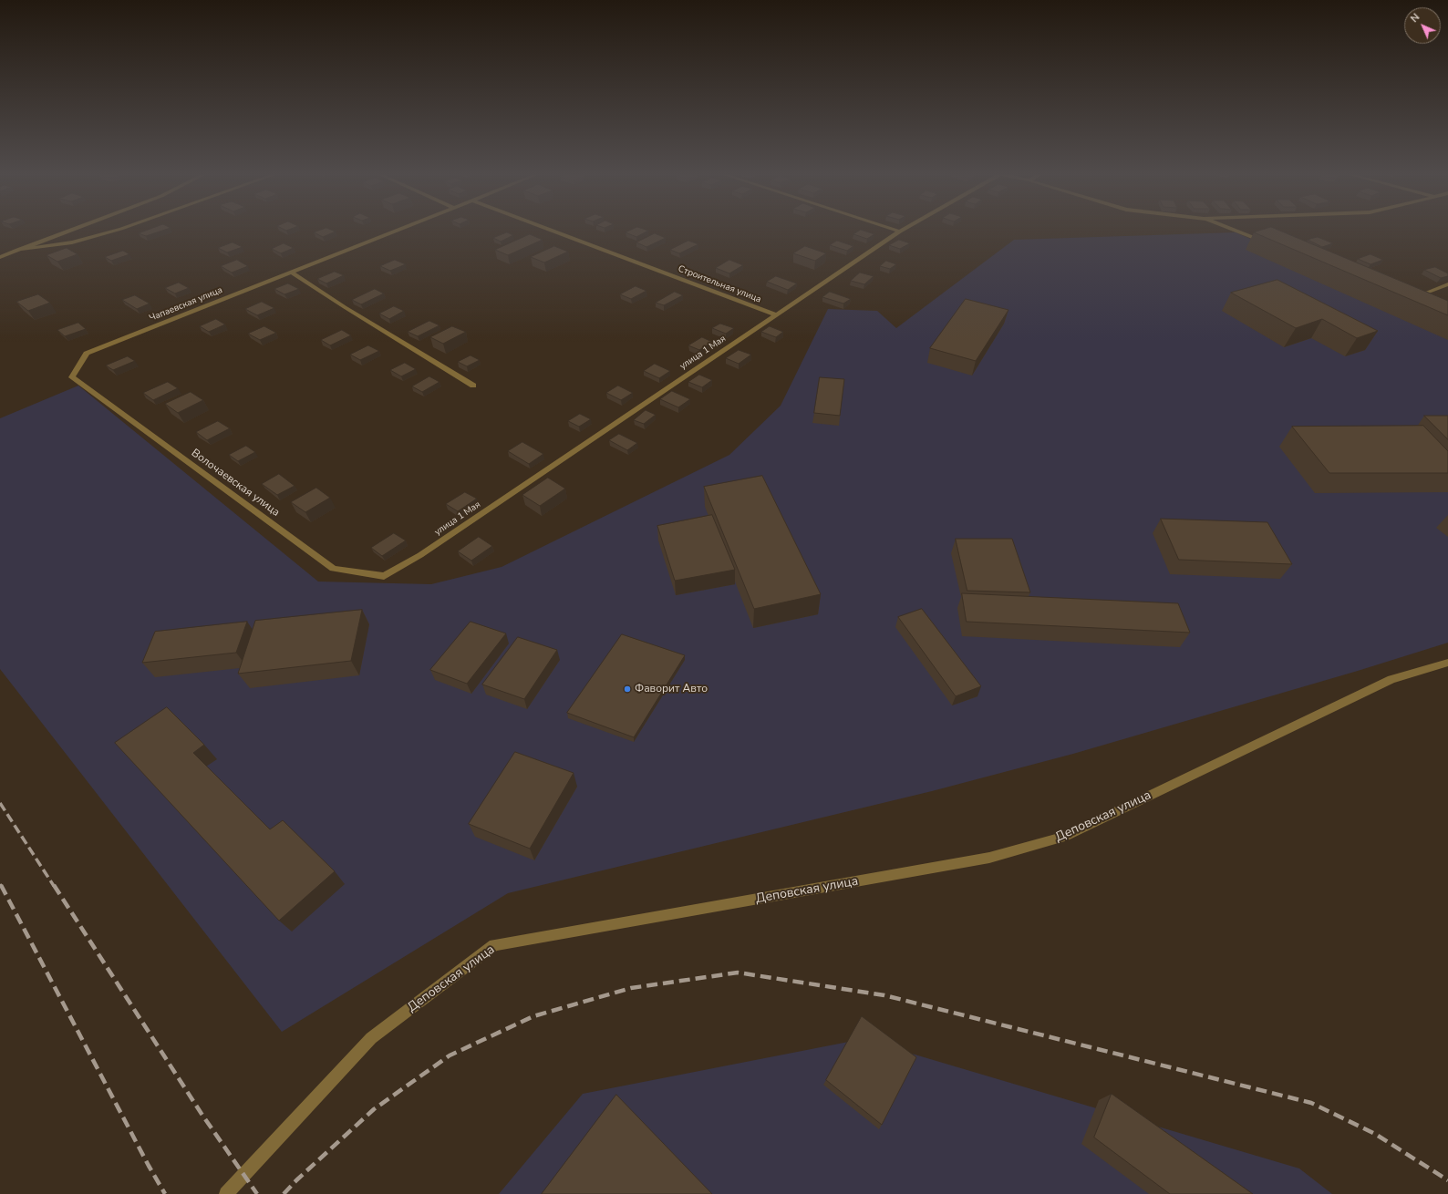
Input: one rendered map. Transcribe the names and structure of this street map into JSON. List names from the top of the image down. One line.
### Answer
{"streets":{"street":["Строительная улица","Чапаевская улица","улица 1 Мая","Волочаевская улица","Деповская улица"]},"crossings":[["Строительная улица","улица 1 Мая"],["Чапаевская улица","Волочаевская улица"],["улица 1 Мая","Волочаевская улица"]],"places":["Фаворит Авто"],"north":"top left"}
